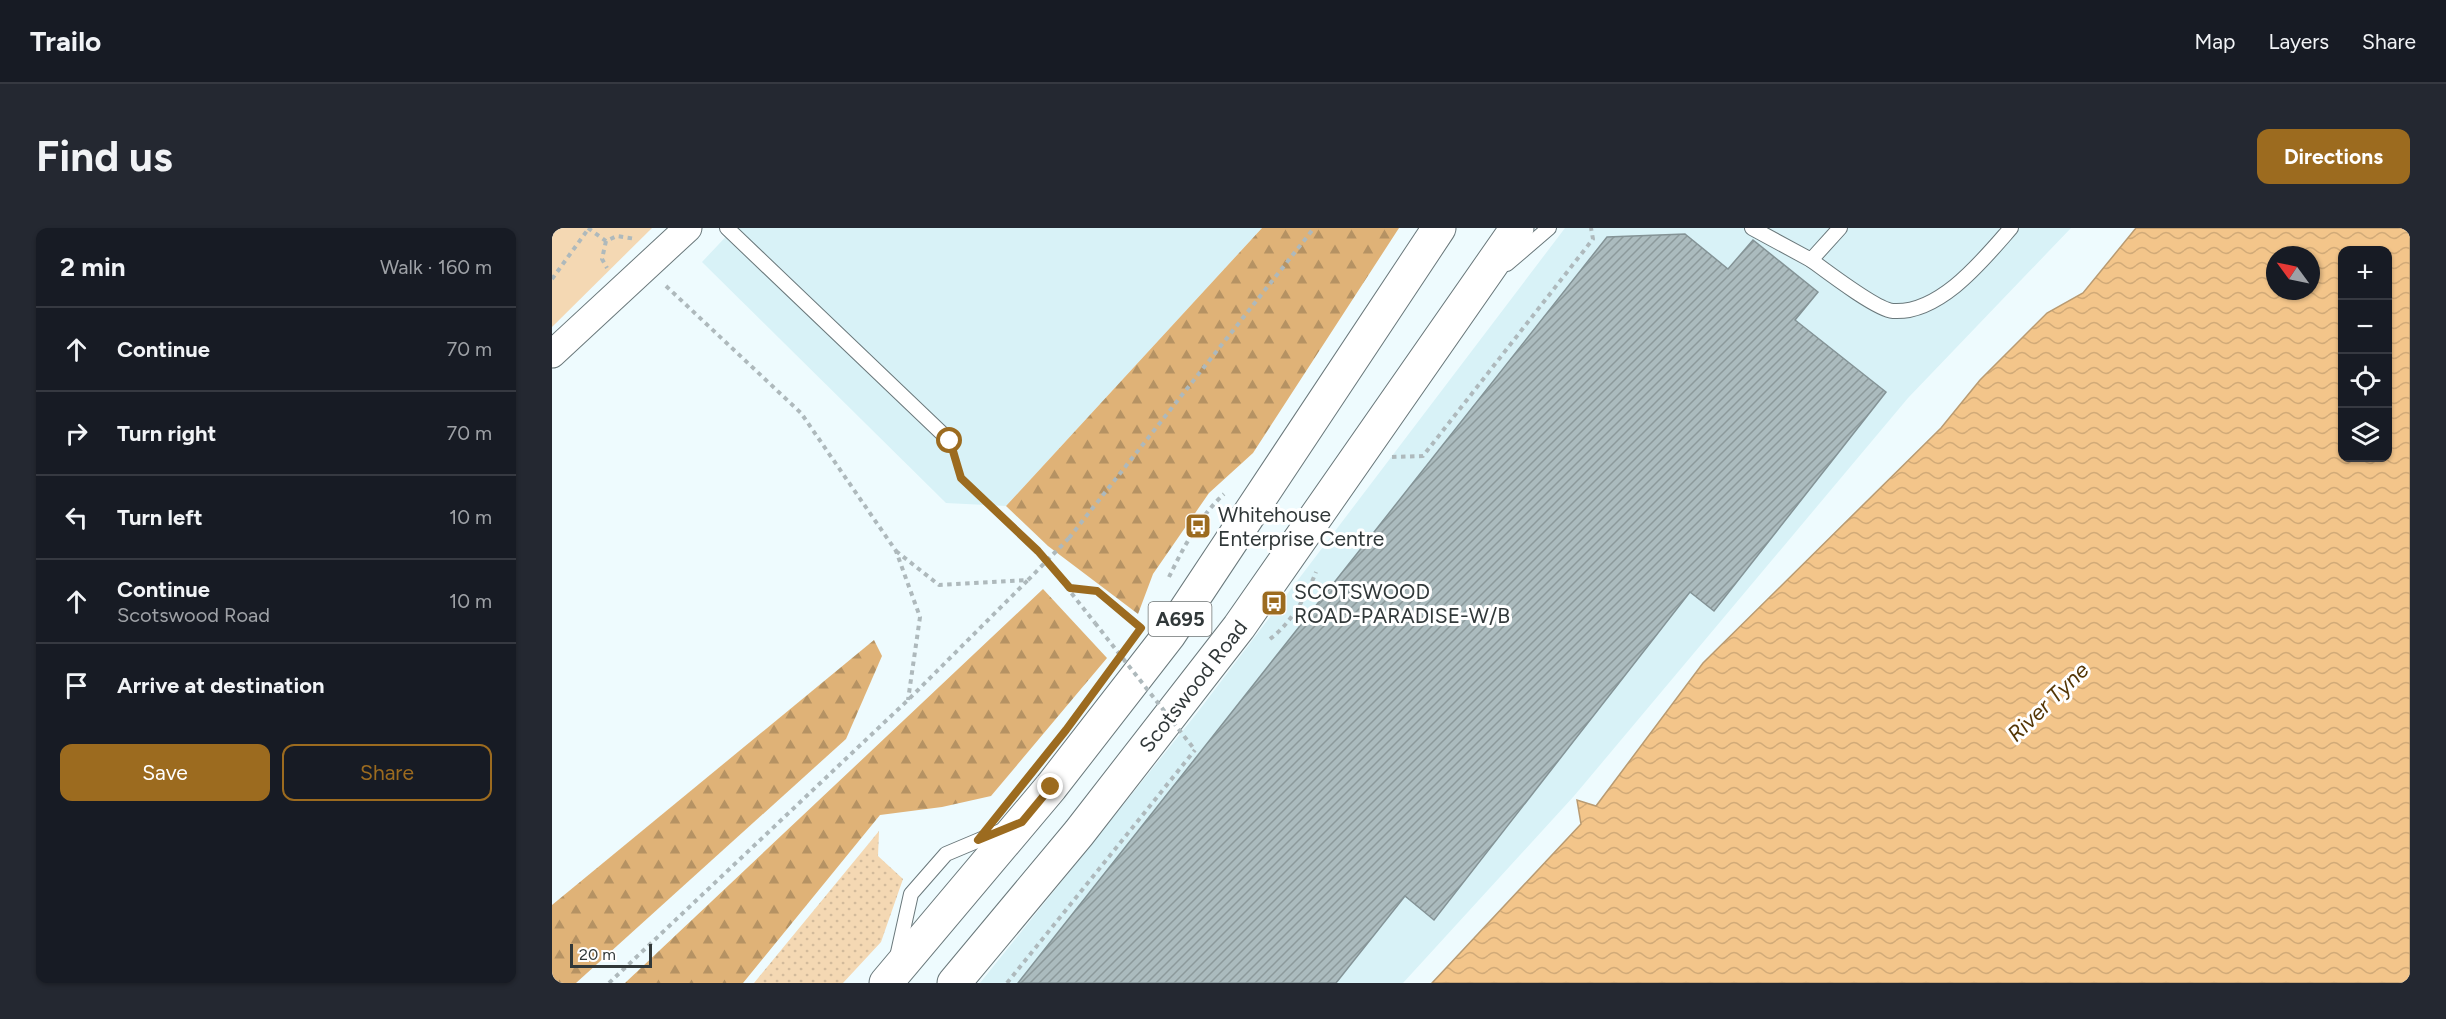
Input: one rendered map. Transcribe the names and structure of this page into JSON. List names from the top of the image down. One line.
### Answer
{"streets":{"main road":["A695","Scotswood Road"]},"water":["River Tyne"],"places":{"bus stop":["Whitehouse Enterprise Centre","SCOTSWOOD ROAD-PARADISE-W/B"]},"scale_bar":"20 m","north":"top left","page":{"header":"Trailo","nav":["Map","Layers","Share"],"buttons":["Directions",["Save","Share"]],"title":"Find us","heading":["2 min","Walk · 160 m"],"map_buttons":["+","−"],"list":[["Continue","70 m"],["Turn right","70 m"],["Turn left","10 m"],["Continue","Scotswood Road","10 m"],"Arrive at destination"],"scale":"20 m"}}
